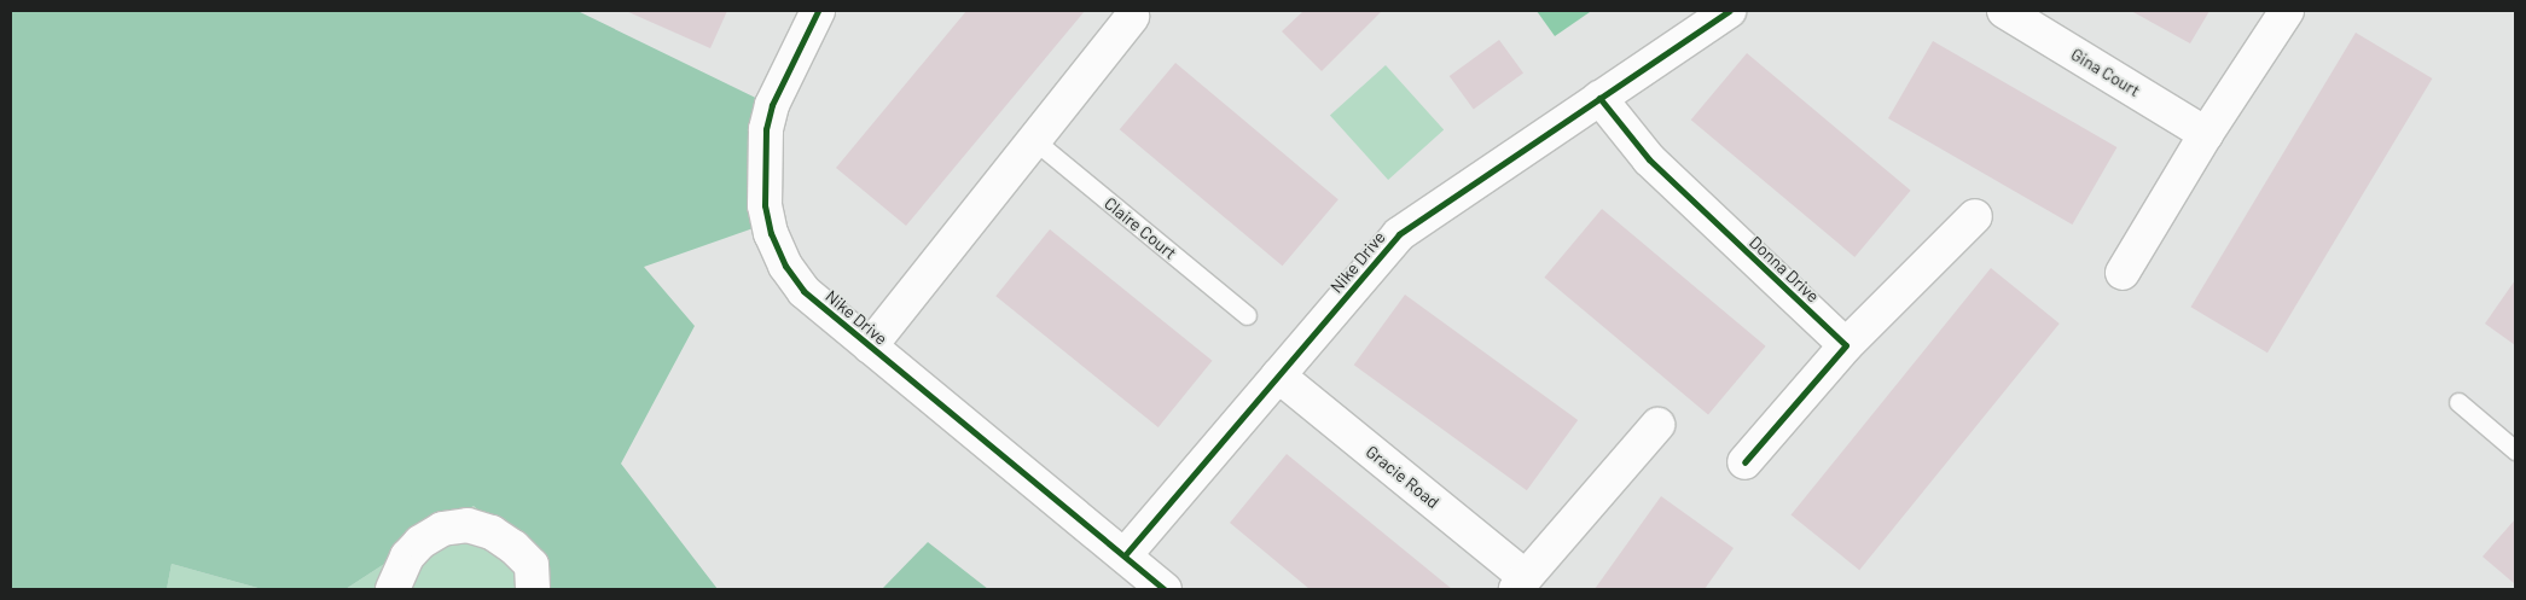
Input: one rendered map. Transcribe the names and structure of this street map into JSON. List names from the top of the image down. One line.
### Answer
{"streets":{"street":["Gina Court","Nike Drive","Donna Drive","Gracie Road"],"lane":["Claire Court"]},"crossings":[["Nike Drive","Donna Drive"],["Nike Drive","Gracie Road"]]}
